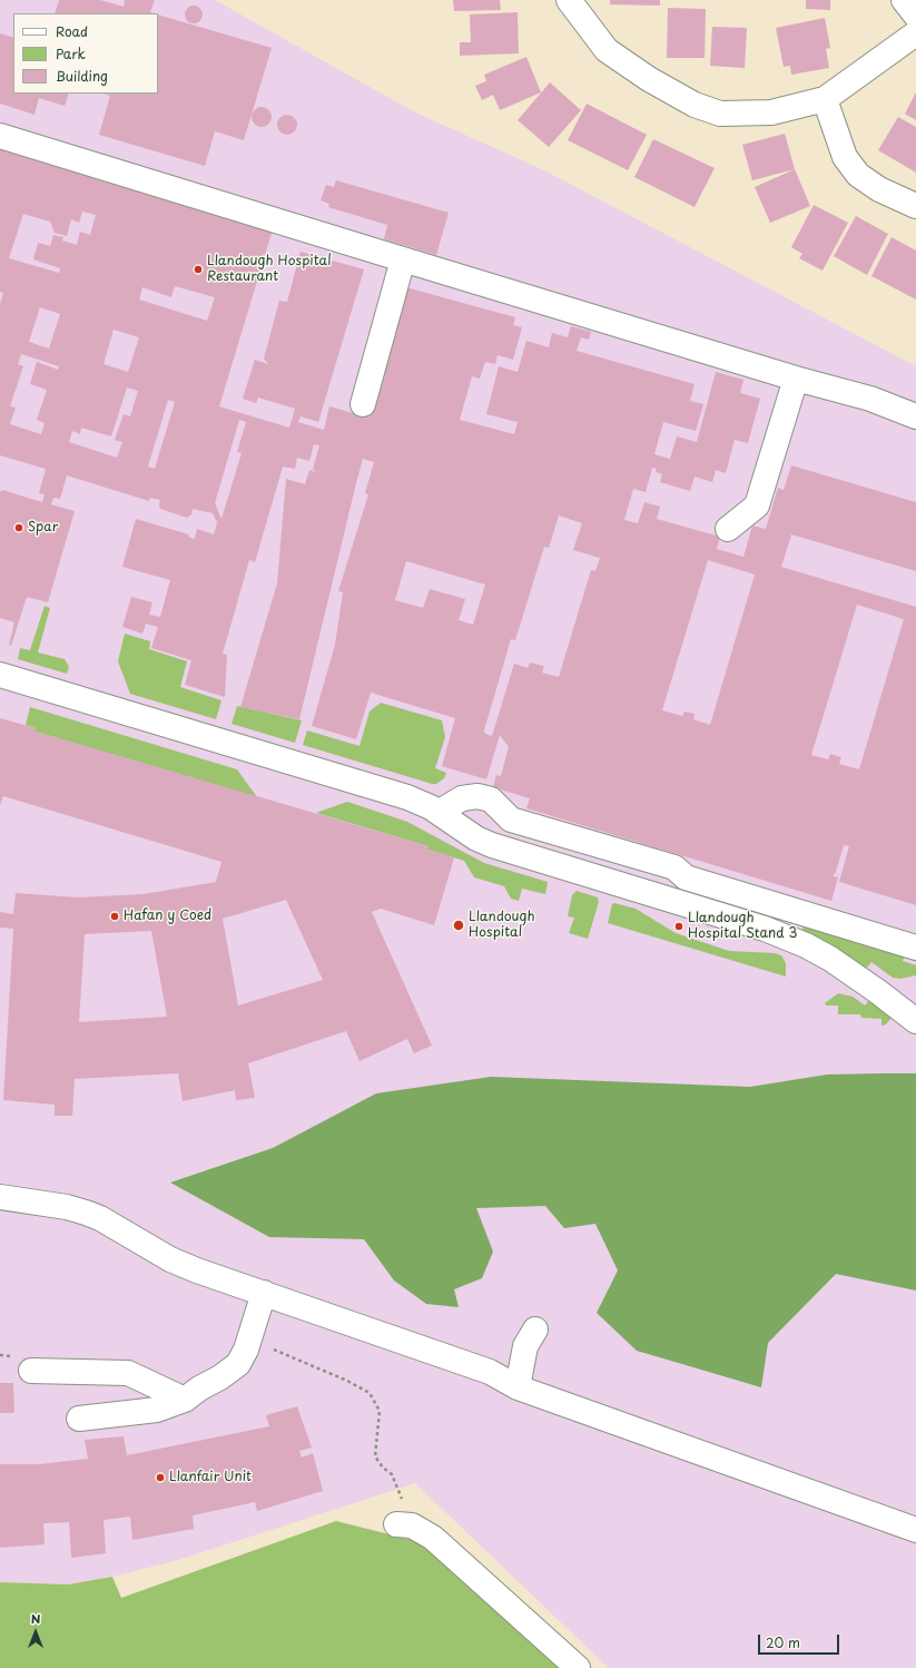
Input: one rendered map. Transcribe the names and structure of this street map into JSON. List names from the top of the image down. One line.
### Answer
{"places":["Llandough Hospital Restaurant","Spar","Hafan y Coed","Llandough Hospital","Llandough Hospital Stand 3","Llanfair Unit"],"legend":["Road","Park","Building"],"scale_bar":"20 m","north":"top"}
